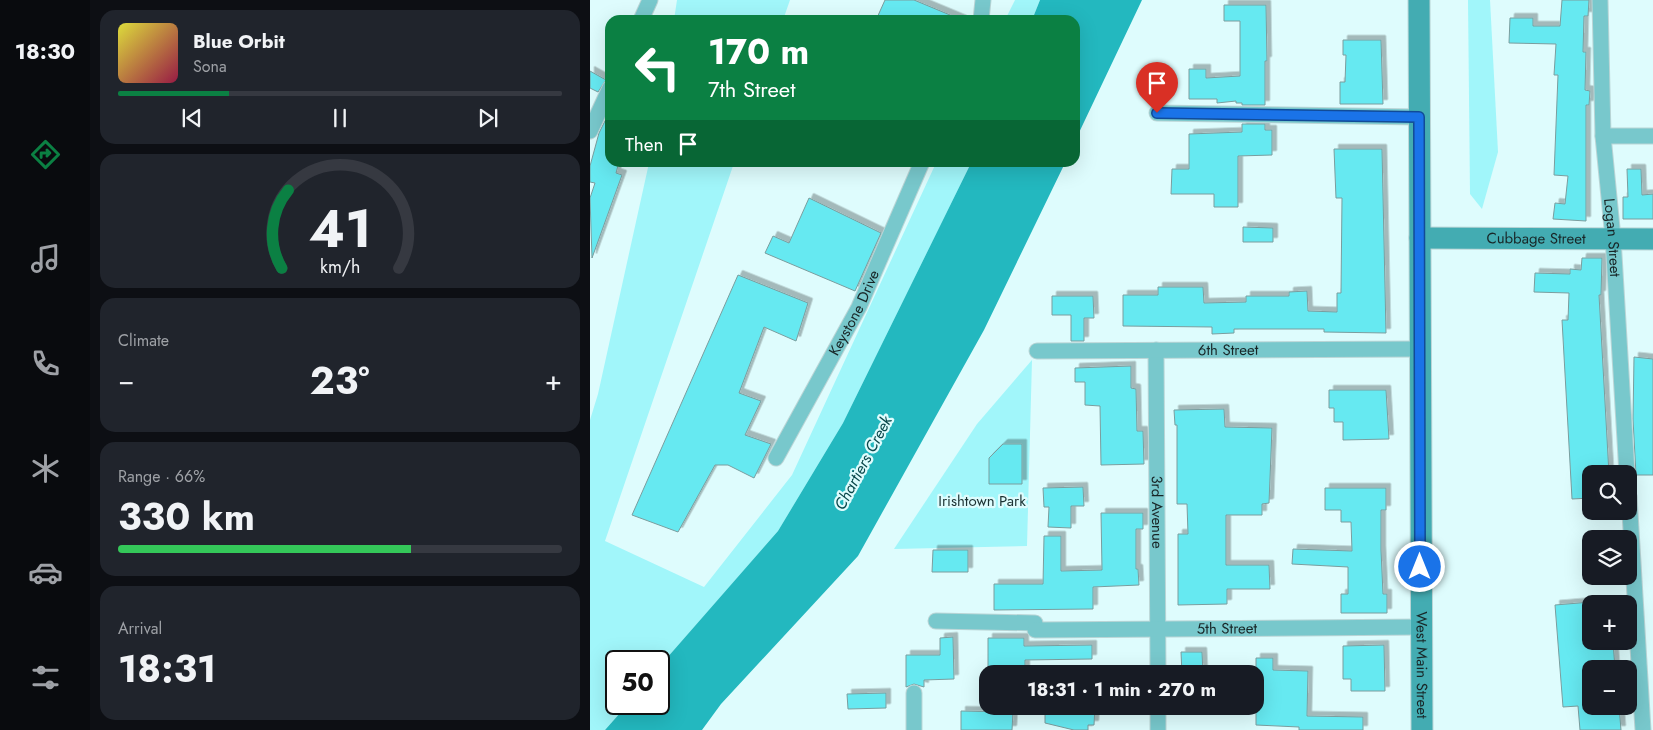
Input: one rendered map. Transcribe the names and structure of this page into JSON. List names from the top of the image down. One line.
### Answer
{"streets":{"main road":["Cubbage Street","West Main Street"],"street":["Logan Street","Keystone Drive","6th Street","3rd Avenue","5th Street"]},"crossings":[["Cubbage Street","Logan Street"],["Cubbage Street","West Main Street"],["6th Street","3rd Avenue"],["6th Street","West Main Street"],["3rd Avenue","5th Street"],["5th Street","West Main Street"]],"water":["Chartiers Creek"],"parks":["Irishtown Park"],"page":{"tabs":"18:30","turn":["170 m","7th Street"],"song":["Blue Orbit","Sona"],"then":"Then","tile":["Climate",["Range · 66%","330 km"],["Arrival","18:31"]],"heat":["−","23°","+"],"map_buttons":["+","−"],"limit":"50","trip":"18:31 · 1 min · 270 m","gauge":["41","km/h"]}}
